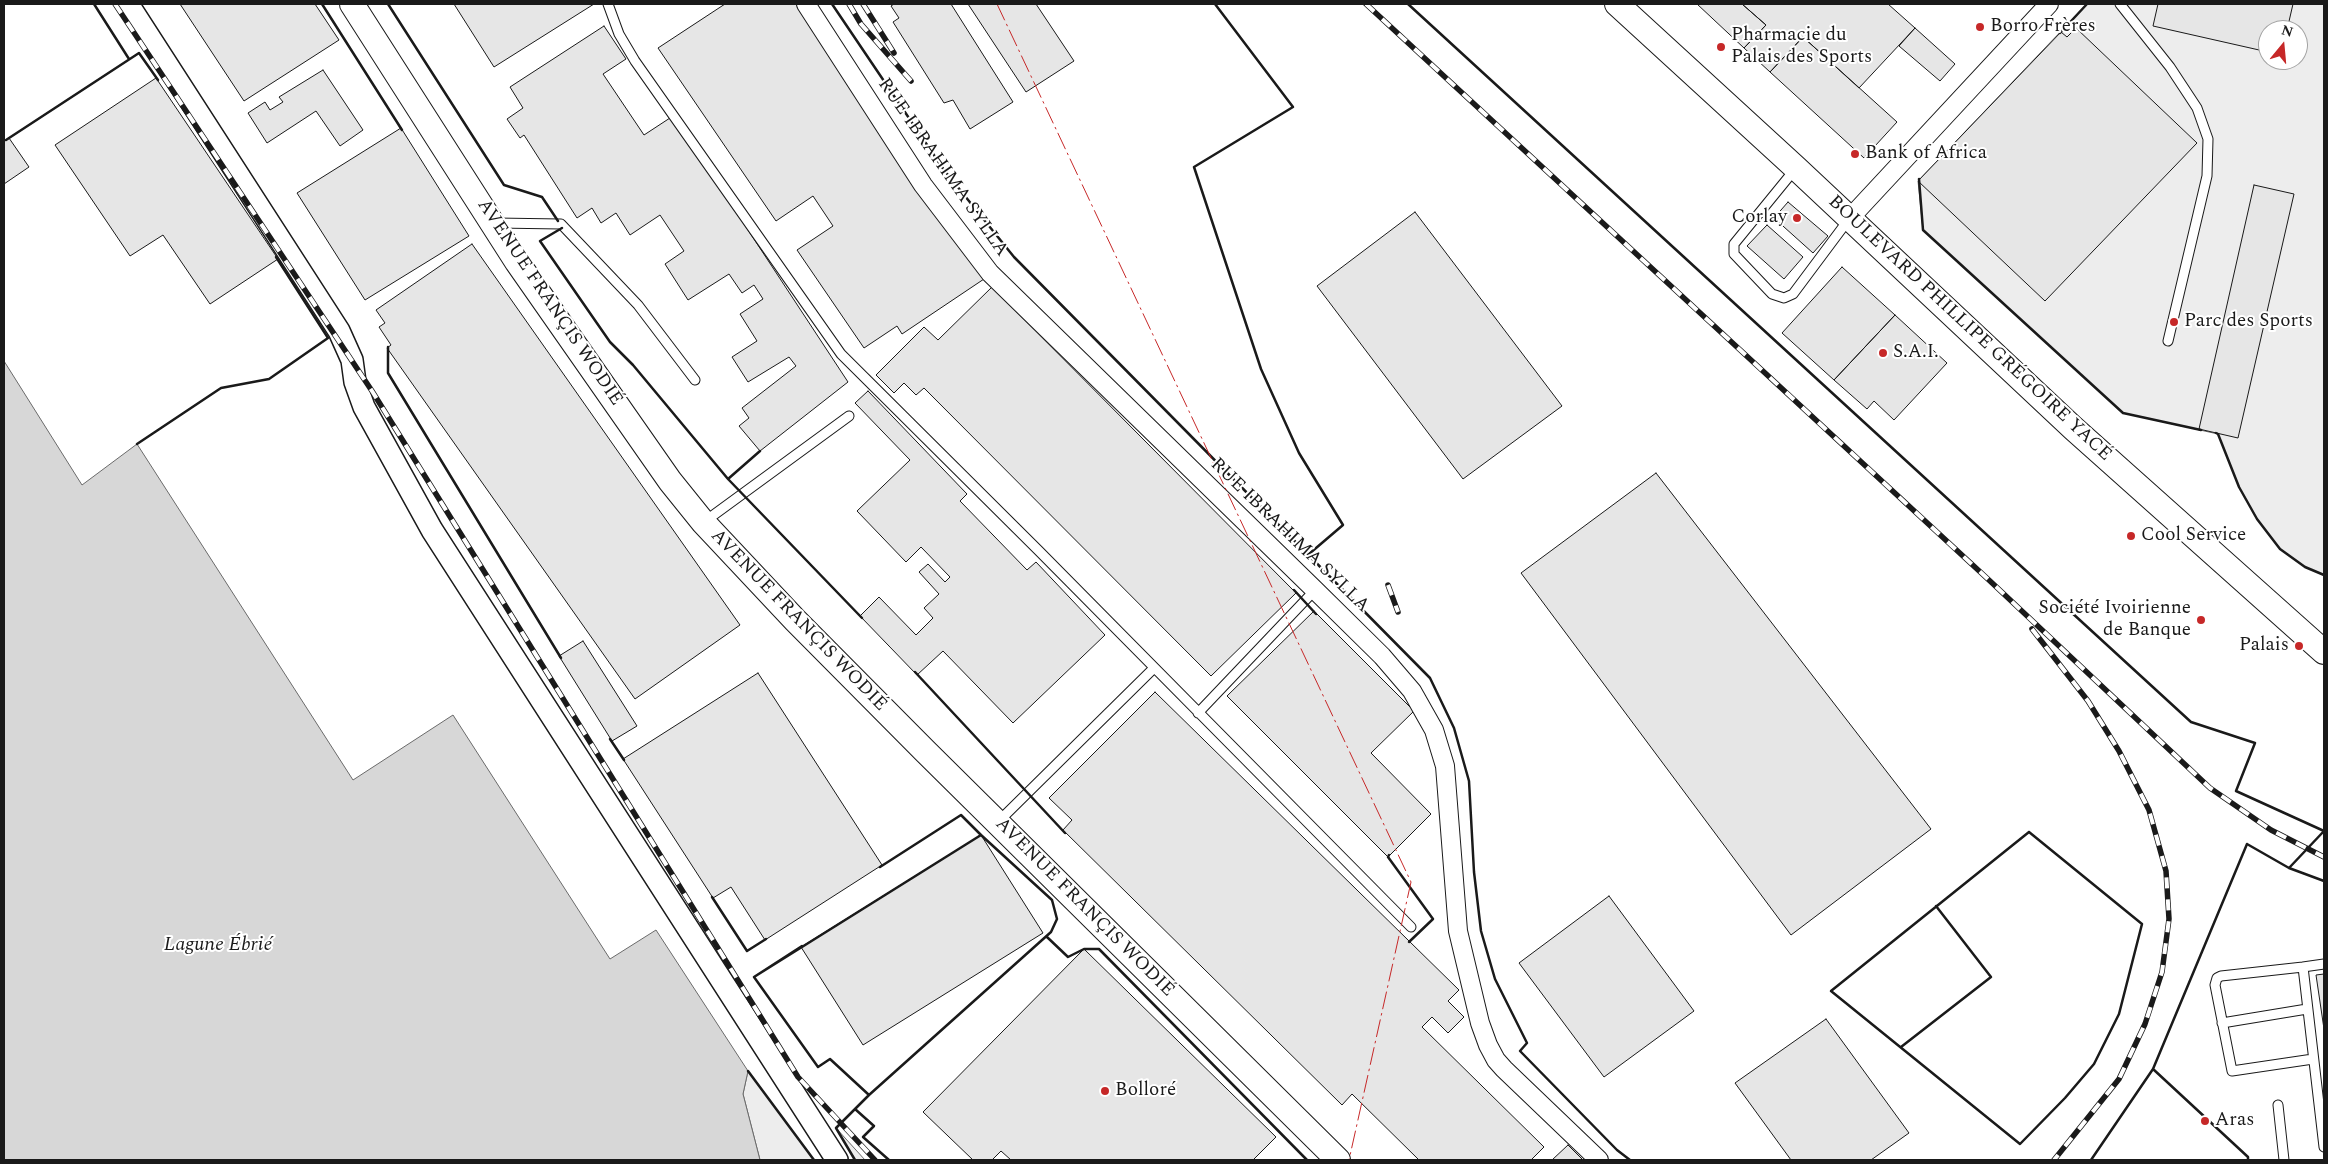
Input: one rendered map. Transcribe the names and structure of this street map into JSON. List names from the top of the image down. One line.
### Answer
{"streets":{"main road":["AVENUE FRANÇIS WODIÉ","BOULEVARD PHILLIPE GRÉGOIRE YACÉ"],"street":["RUE IBRAHIMA SYLLA"]},"water":["Lagune Ébrié"],"places":["Borro Frères","Pharmacie du Palais des Sports","Bank of Africa","Corlay","Parc des Sports","S.A.I.","Cool Service","Société Ivoirienne de Banque","Palais","Bolloré","Aras"],"north":"top"}
